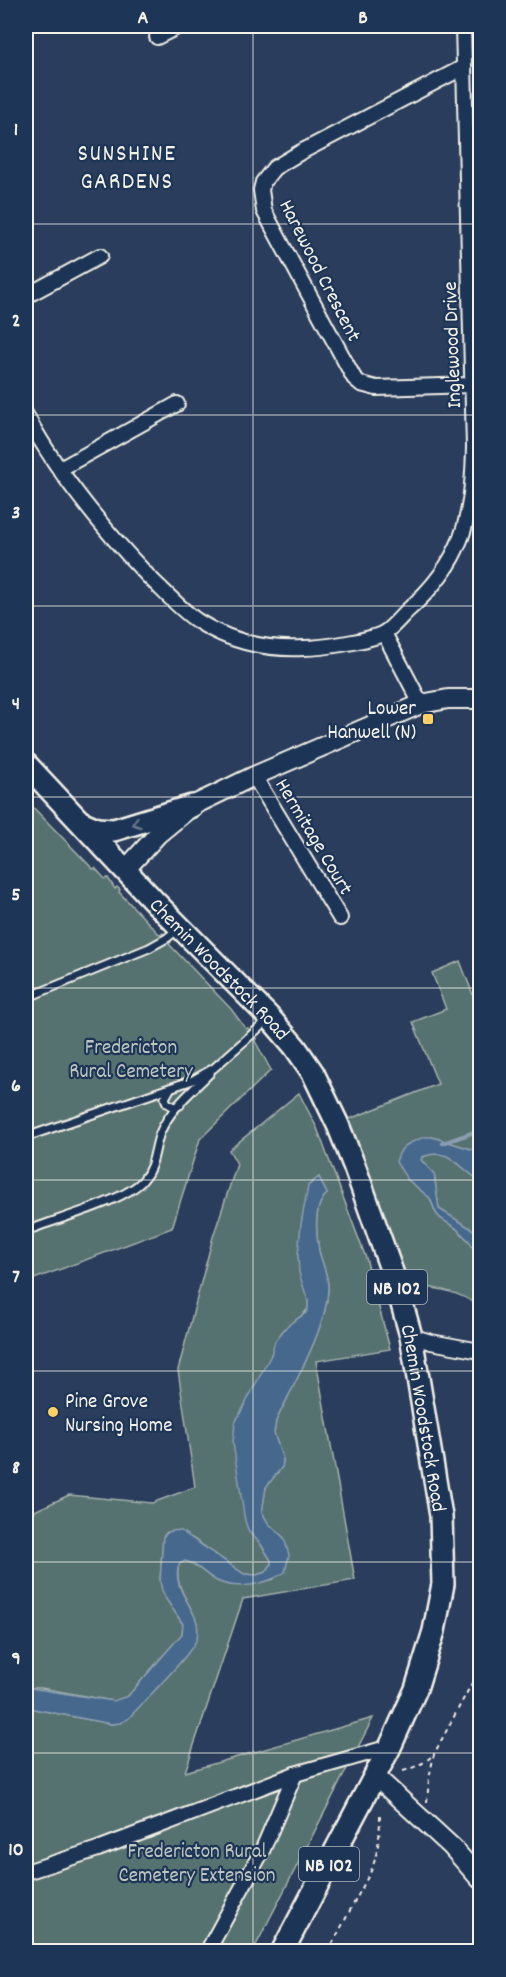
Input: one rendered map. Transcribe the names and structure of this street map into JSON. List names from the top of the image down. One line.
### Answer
{"streets":{"main road":["Chemin Woodstock Road","NB 102"],"street":["Harewood Crescent","Inglewood Drive","Hermitage Court"]},"crossings":[["Harewood Crescent","Inglewood Drive"]],"districts":["SUNSHINE GARDENS"],"parks":["Fredericton Rural Cemetery","Fredericton Rural Cemetery Extension"],"places":{"transit":["Lower Hanwell (N)"],"other":["Pine Grove Nursing Home"]},"grid":{"columns":["A","B"],"rows":["1","2","3","4","5","6","7","8","9","10"]}}
